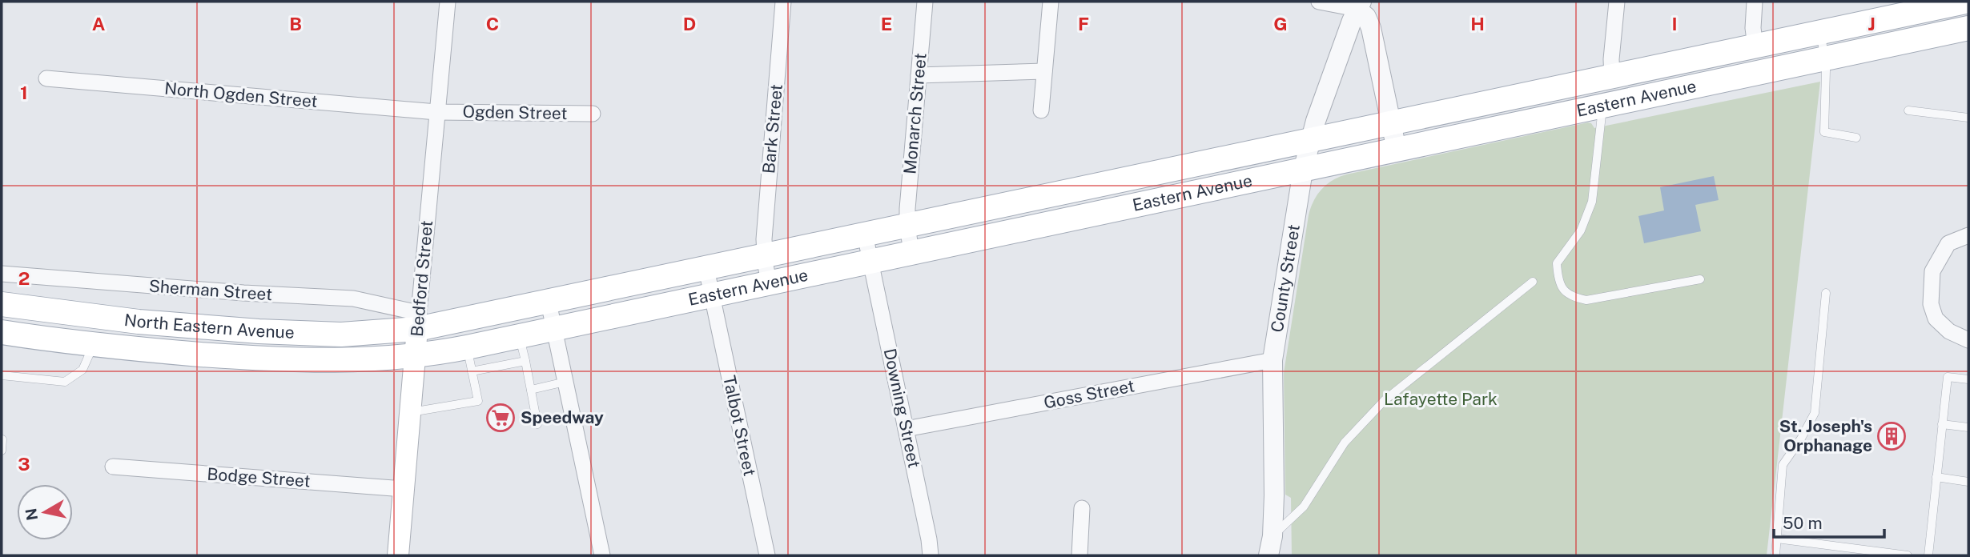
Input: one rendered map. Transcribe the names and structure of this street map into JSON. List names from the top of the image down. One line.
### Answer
{"streets":{"main road":["Eastern Avenue","Bedford Street","North Eastern Avenue"],"street":["North Ogden Street","Ogden Street","Monarch Street","Bark Street","County Street","Sherman Street","Goss Street","Downing Street","Talbot Street","Bodge Street"]},"crossings":[["North Ogden Street","Ogden Street"],["North Ogden Street","Bedford Street"],["Eastern Avenue","Monarch Street"],["Eastern Avenue","Bark Street"],["Eastern Avenue","County Street"],["Eastern Avenue","Bedford Street"],["Eastern Avenue","Sherman Street"],["Eastern Avenue","North Eastern Avenue"],["Eastern Avenue","Downing Street"],["Eastern Avenue","Talbot Street"],["Ogden Street","Bedford Street"],["County Street","Goss Street"],["Bedford Street","Sherman Street"],["Bedford Street","North Eastern Avenue"],["Bedford Street","Bodge Street"],["Sherman Street","North Eastern Avenue"],["Goss Street","Downing Street"]],"parks":["Lafayette Park"],"places":{"supermarket":["Speedway"],"building":["St. Joseph's Orphanage"]},"scale_bar":"50 m","north":"left","grid":{"columns":["A","B","C","D","E","F","G","H","I","J"],"rows":["1","2","3"]}}
